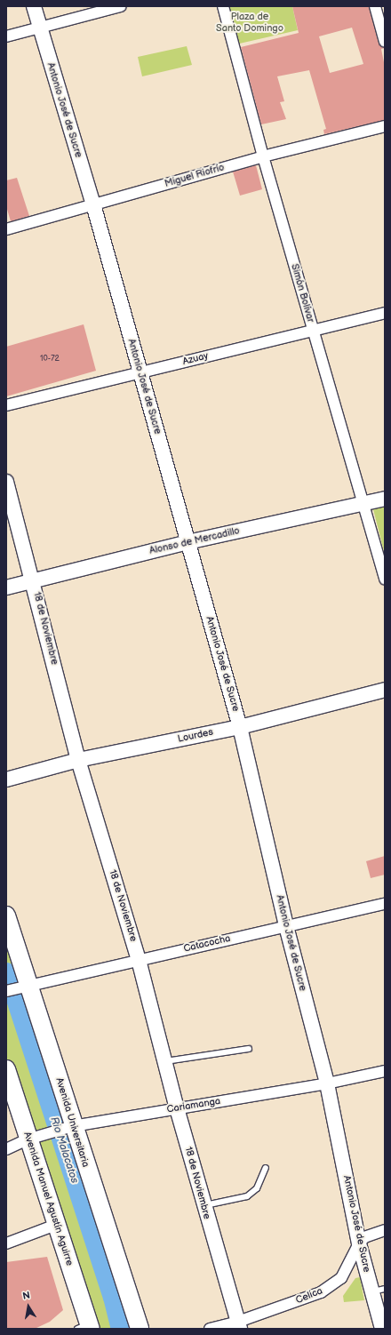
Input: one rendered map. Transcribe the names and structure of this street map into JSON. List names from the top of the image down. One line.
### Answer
{"streets":{"main road":["Avenida Universitaria","Avenida Manuel Agustín Aguirre"],"street":["Antonio José de Sucre","Miguel Riofrío","Simón Bolívar","Azuay","Alonso de Mercadillo","18 de Noviembre","Lourdes","Catacocha","Cariamanga","Celica"]},"crossings":[["Antonio José de Sucre","Miguel Riofrío"],["Antonio José de Sucre","Azuay"],["Antonio José de Sucre","Alonso de Mercadillo"],["Antonio José de Sucre","Lourdes"],["Antonio José de Sucre","Catacocha"],["Antonio José de Sucre","Cariamanga"],["Antonio José de Sucre","Celica"],["Miguel Riofrío","Simón Bolívar"],["Simón Bolívar","Azuay"],["Simón Bolívar","Alonso de Mercadillo"],["Alonso de Mercadillo","18 de Noviembre"],["18 de Noviembre","Lourdes"],["18 de Noviembre","Catacocha"],["18 de Noviembre","Cariamanga"],["18 de Noviembre","Celica"],["Catacocha","Avenida Universitaria"],["Cariamanga","Avenida Universitaria"],["Cariamanga","Avenida Manuel Agustín Aguirre"]],"water":["Rio Malacatos"],"parks":["Plaza de Santo Domingo"],"house_numbers":["10-72"],"north":"top"}
